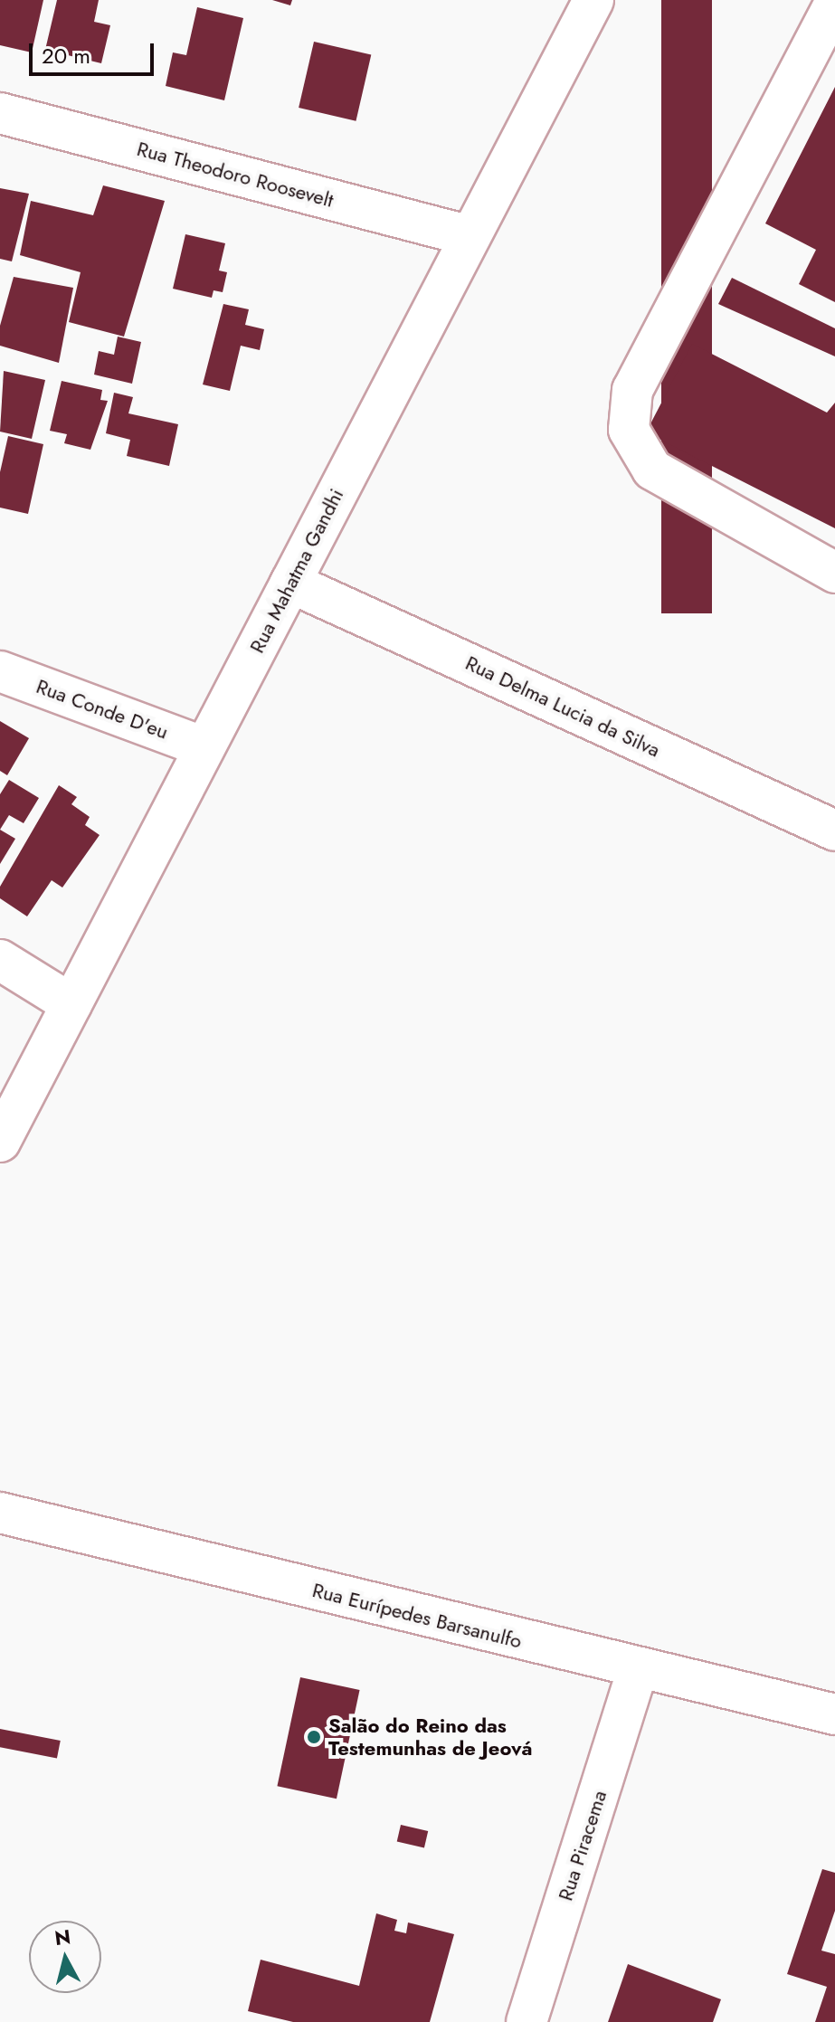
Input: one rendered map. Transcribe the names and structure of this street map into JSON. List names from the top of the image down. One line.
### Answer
{"streets":{"street":["Rua Theodoro Roosevelt","Rua Mahatma Gandhi","Rua Delma Lucia da Silva","Rua Conde D'eu","Rua Eurípedes Barsanulfo","Rua Piracema"]},"crossings":[["Rua Theodoro Roosevelt","Rua Mahatma Gandhi"],["Rua Mahatma Gandhi","Rua Delma Lucia da Silva"],["Rua Mahatma Gandhi","Rua Conde D'eu"],["Rua Eurípedes Barsanulfo","Rua Piracema"]],"places":["Salão do Reino das Testemunhas de Jeová"],"scale_bar":"20 m","north":"top"}
